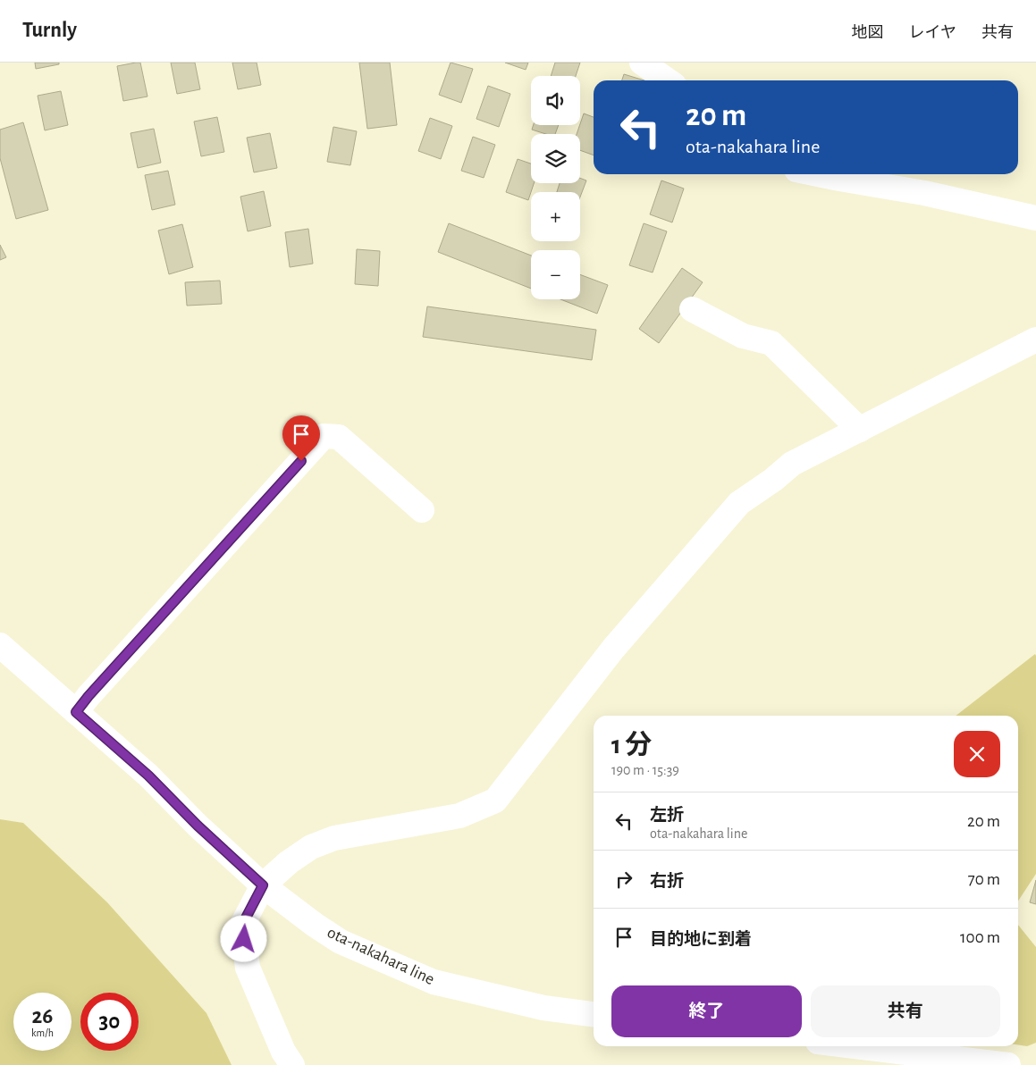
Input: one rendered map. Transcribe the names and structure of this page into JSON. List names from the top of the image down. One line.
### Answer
{"streets":{"street":["ota-nakahara line"]},"page":{"header":"Turnly","nav":["地図","レイヤ","共有"],"map_buttons":["+","−"],"turn":["20 m","ota-nakahara line"],"heading":["1 分","190 m · 15:39"],"list":[{"name":"左折","note":"ota-nakahara line","value":"20 m"},{"name":"右折","value":"70 m"},{"name":"目的地に到着","value":"100 m"}],"buttons":["終了","共有"],"speed":"26 km/h","limit":"30"}}
